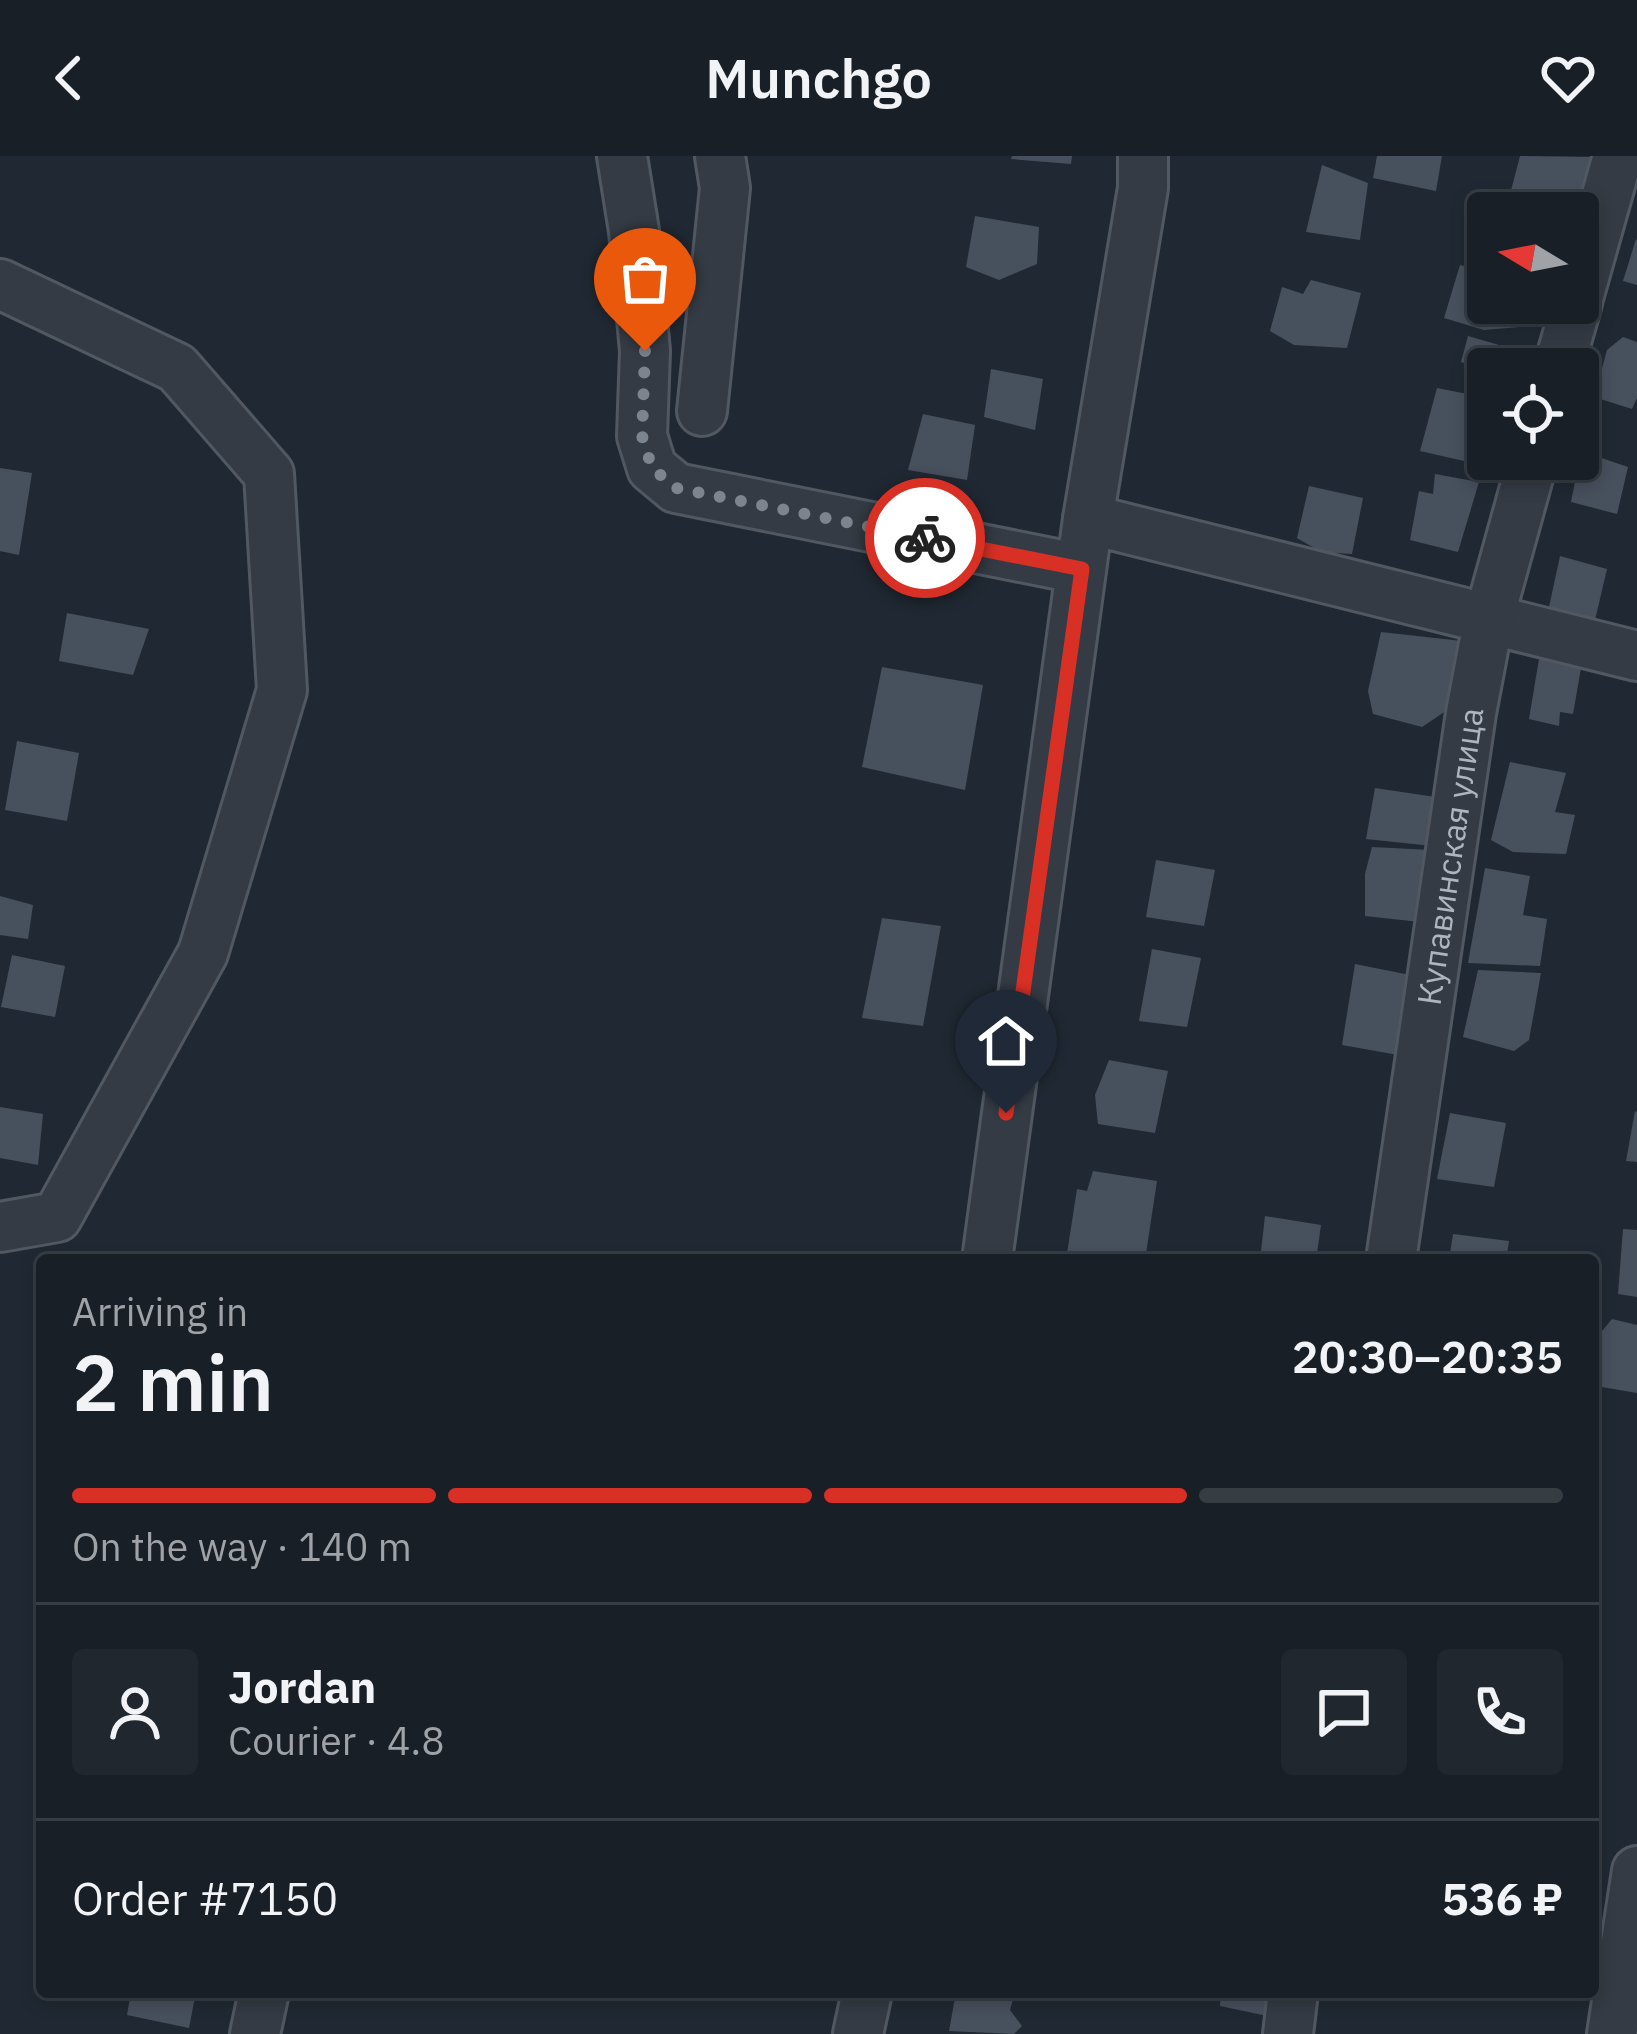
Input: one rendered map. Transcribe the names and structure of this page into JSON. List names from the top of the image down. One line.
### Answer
{"streets":{"street":["Купавинская улица"]},"north":"left","page":{"header":"Munchgo","heading":["2 min","Arriving in","20:30–20:35"],"panel":["Jordan","Courier · 4.8","Order #7150","536 ₽"],"bar":"On the way · 140 m"}}
